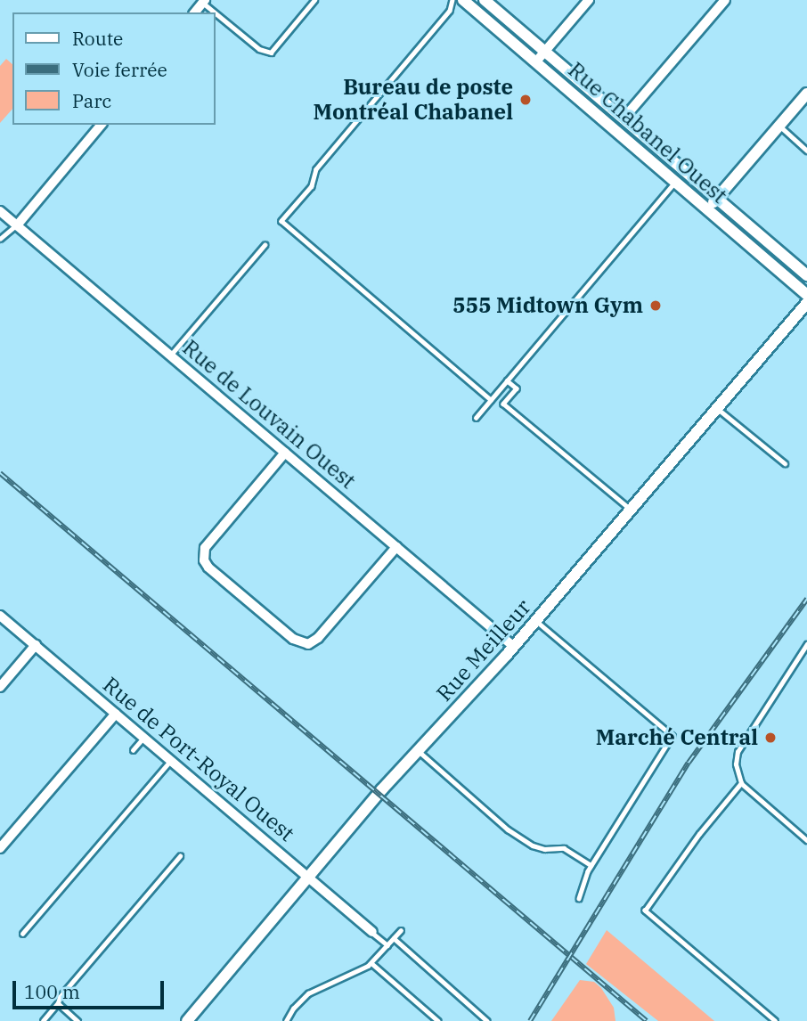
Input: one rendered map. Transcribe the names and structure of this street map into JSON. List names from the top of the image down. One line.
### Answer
{"streets":{"street":["Rue Chabanel Ouest","Rue de Louvain Ouest","Rue Meilleur","Rue de Port-Royal Ouest"]},"crossings":[["Rue de Louvain Ouest","Rue Meilleur"],["Rue Meilleur","Rue de Port-Royal Ouest"]],"places":["Bureau de poste Montréal Chabanel","555 Midtown Gym","Marché Central"],"legend":["Route","Voie ferrée","Parc"],"scale_bar":"100 m"}
